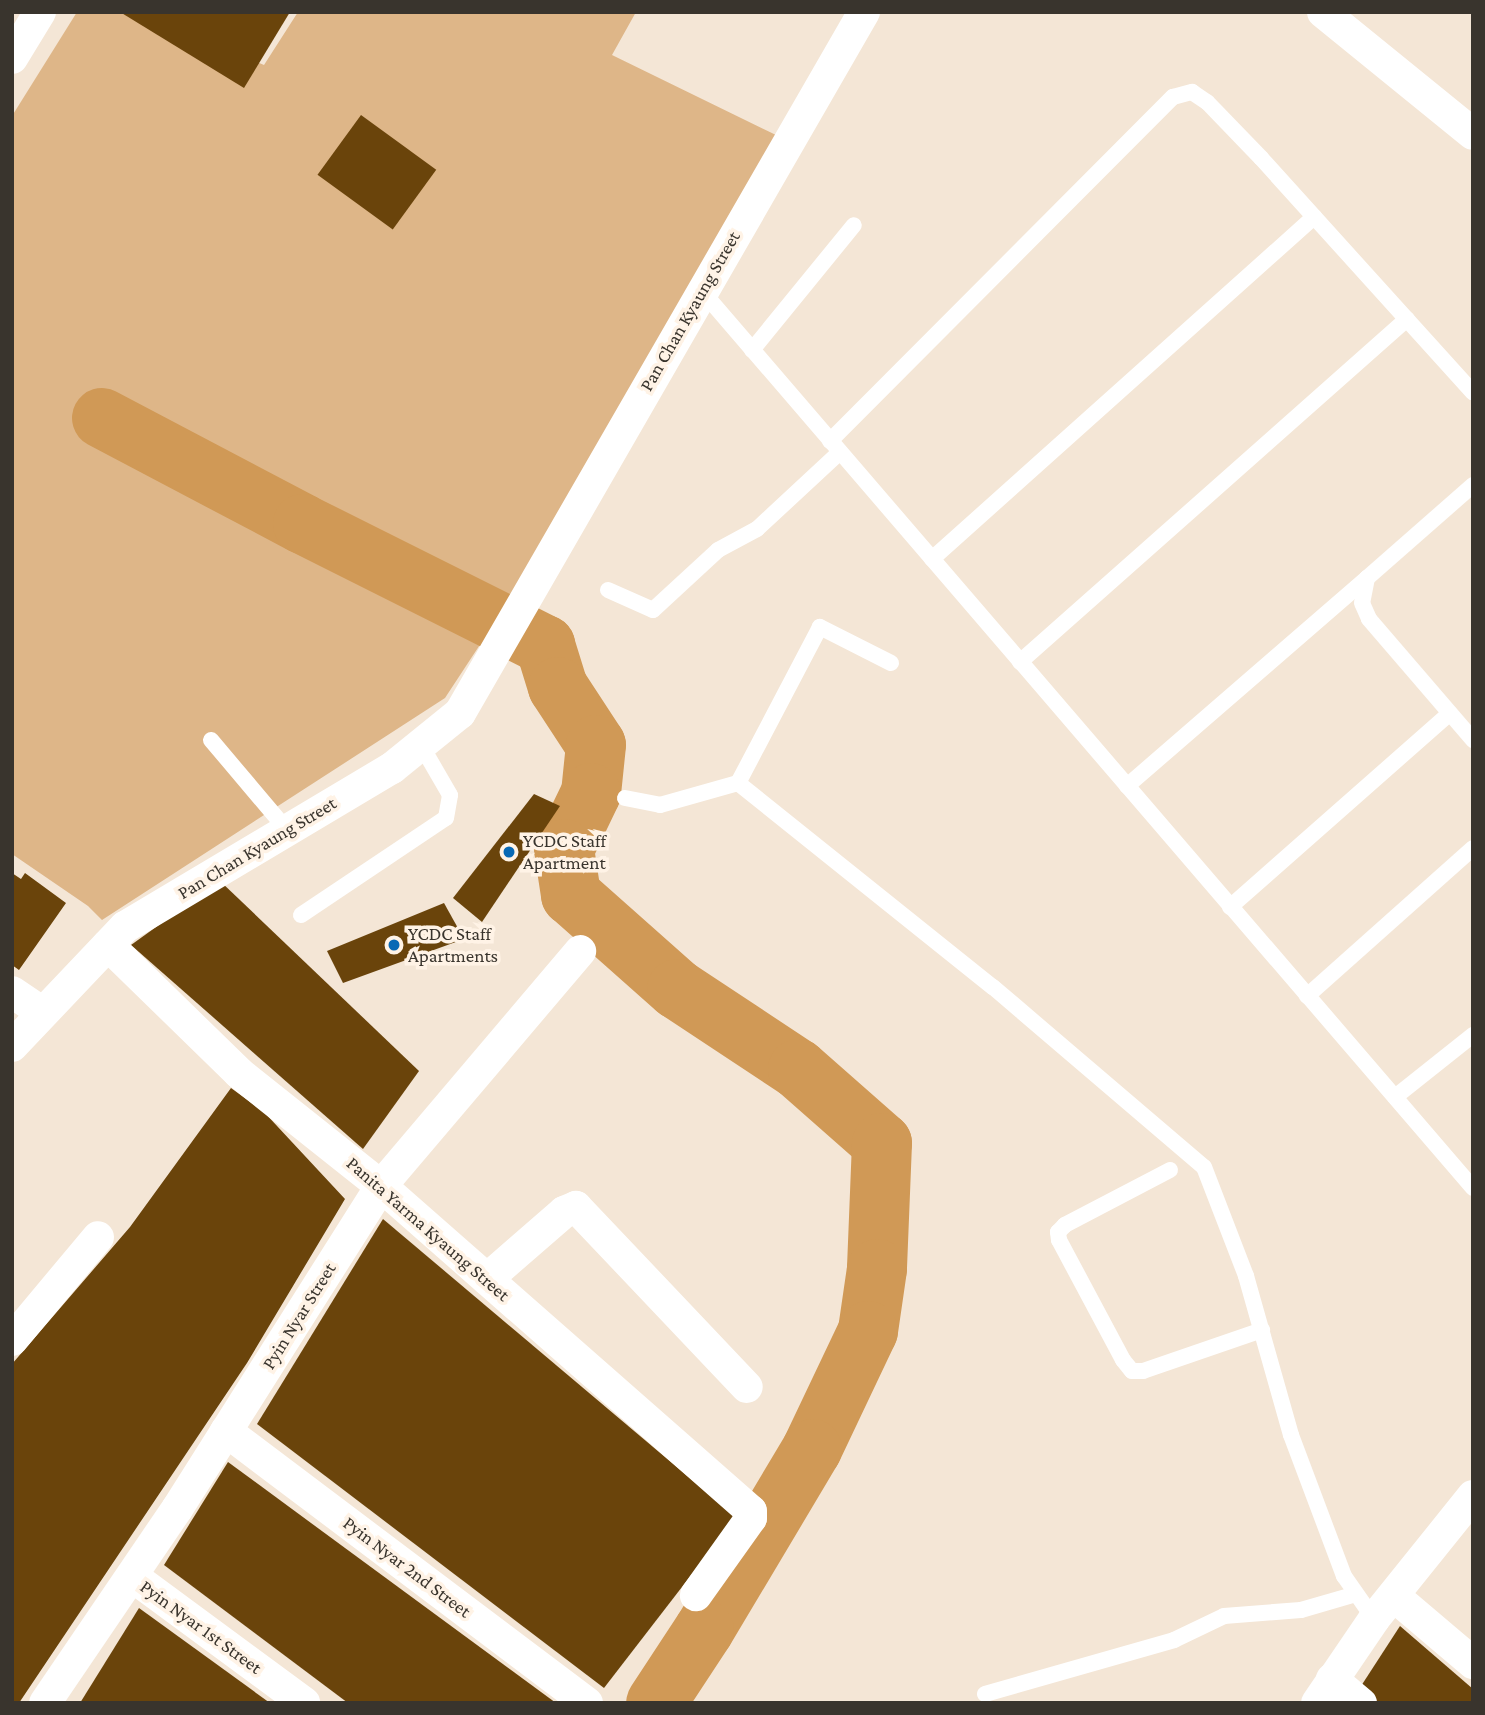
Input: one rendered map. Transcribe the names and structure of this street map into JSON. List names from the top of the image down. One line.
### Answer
{"streets":{"street":["Pan Chan Kyaung Street","Panita Yarma Kyaung Street","Pyin Nyar Street","Pyin Nyar 2nd Street","Pyin Nyar 1st Street"]},"crossings":[["Pan Chan Kyaung Street","Panita Yarma Kyaung Street"],["Panita Yarma Kyaung Street","Pyin Nyar Street"],["Pyin Nyar Street","Pyin Nyar 2nd Street"],["Pyin Nyar Street","Pyin Nyar 1st Street"]],"places":["YCDC Staff Apartment","YCDC Staff Apartments"]}
